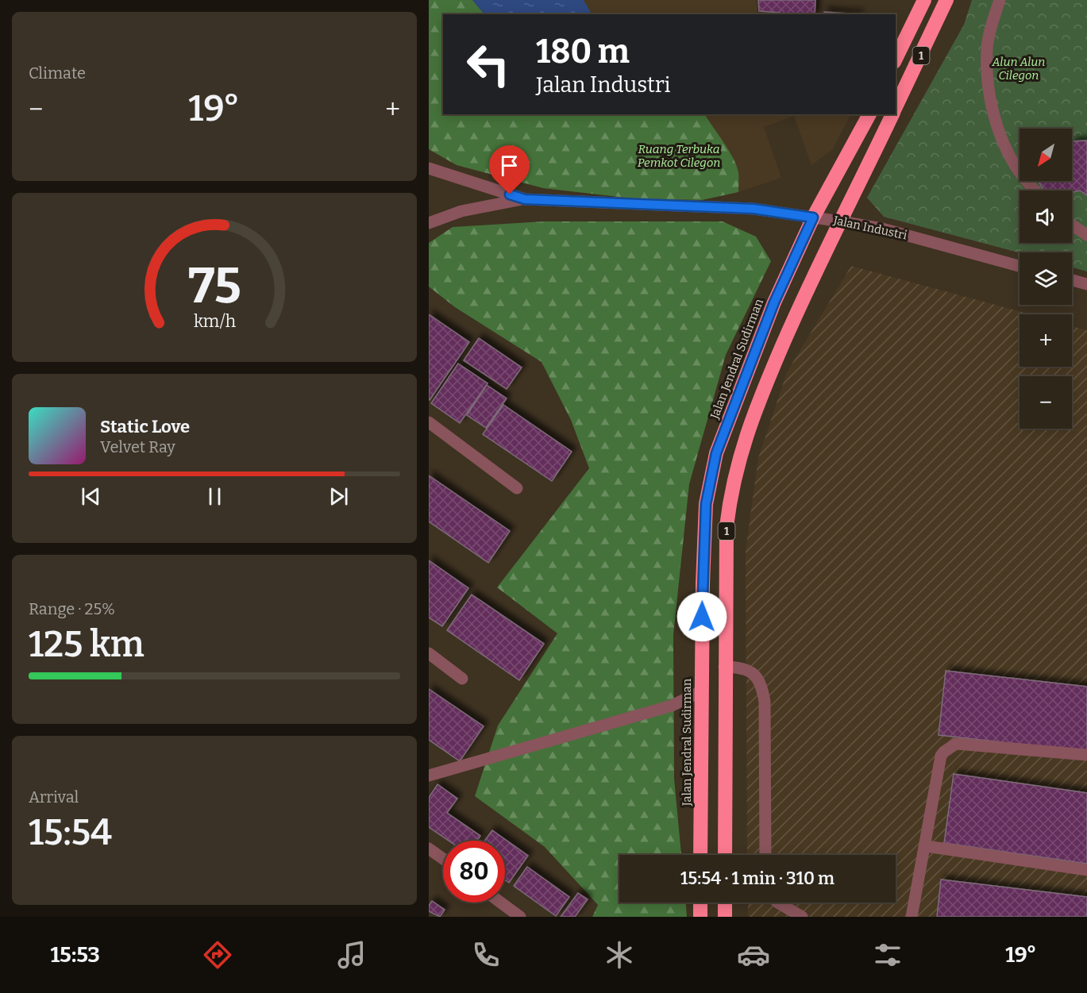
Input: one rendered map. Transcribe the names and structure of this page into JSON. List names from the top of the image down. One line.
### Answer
{"streets":{"highway":["1","Jalan Jendral Sudirman"],"street":["Jalan Industri"]},"crossings":[["1","Jalan Industri"],["Jalan Industri","Jalan Jendral Sudirman"]],"parks":["Alun Alun Cilegon","Ruang Terbuka Pemkot Cilegon"],"north":"bottom left","page":{"tile":["Climate",["Range · 25%","125 km"],["Arrival","15:54"]],"turn":["180 m","Jalan Industri"],"heat":["−","19°","+"],"map_buttons":["+","−"],"song":["Static Love","Velvet Ray"],"limit":"80","trip":"15:54 · 1 min · 310 m","tabs":["15:53","19°"],"gauge":["75","km/h"]}}
